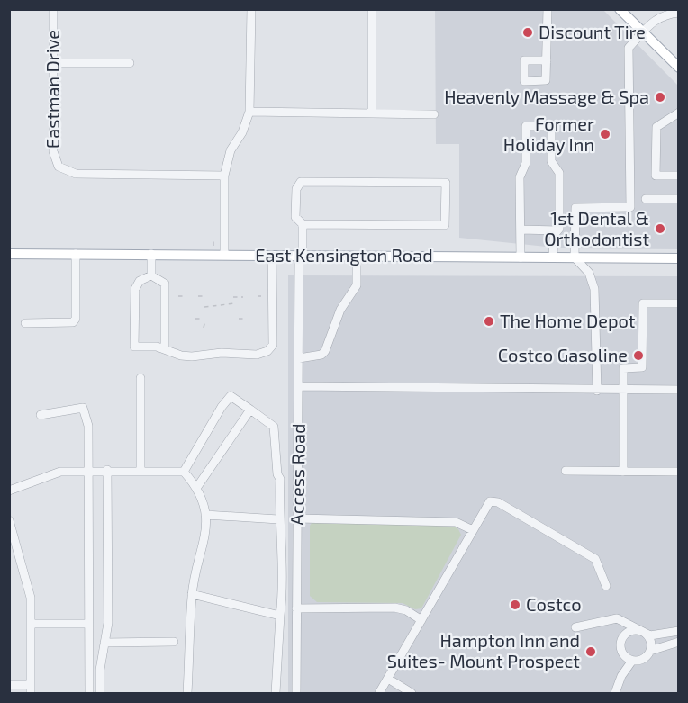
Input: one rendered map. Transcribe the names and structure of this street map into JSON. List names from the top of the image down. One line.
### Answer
{"streets":{"main road":["East Kensington Road"],"street":["Eastman Drive","Access Road"]},"crossings":[["East Kensington Road","Access Road"]],"places":["Discount Tire","Heavenly Massage & Spa","Former Holiday Inn","1st Dental & Orthodontist","The Home Depot","Costco Gasoline","Costco","Hampton Inn and Suites- Mount Prospect"]}
